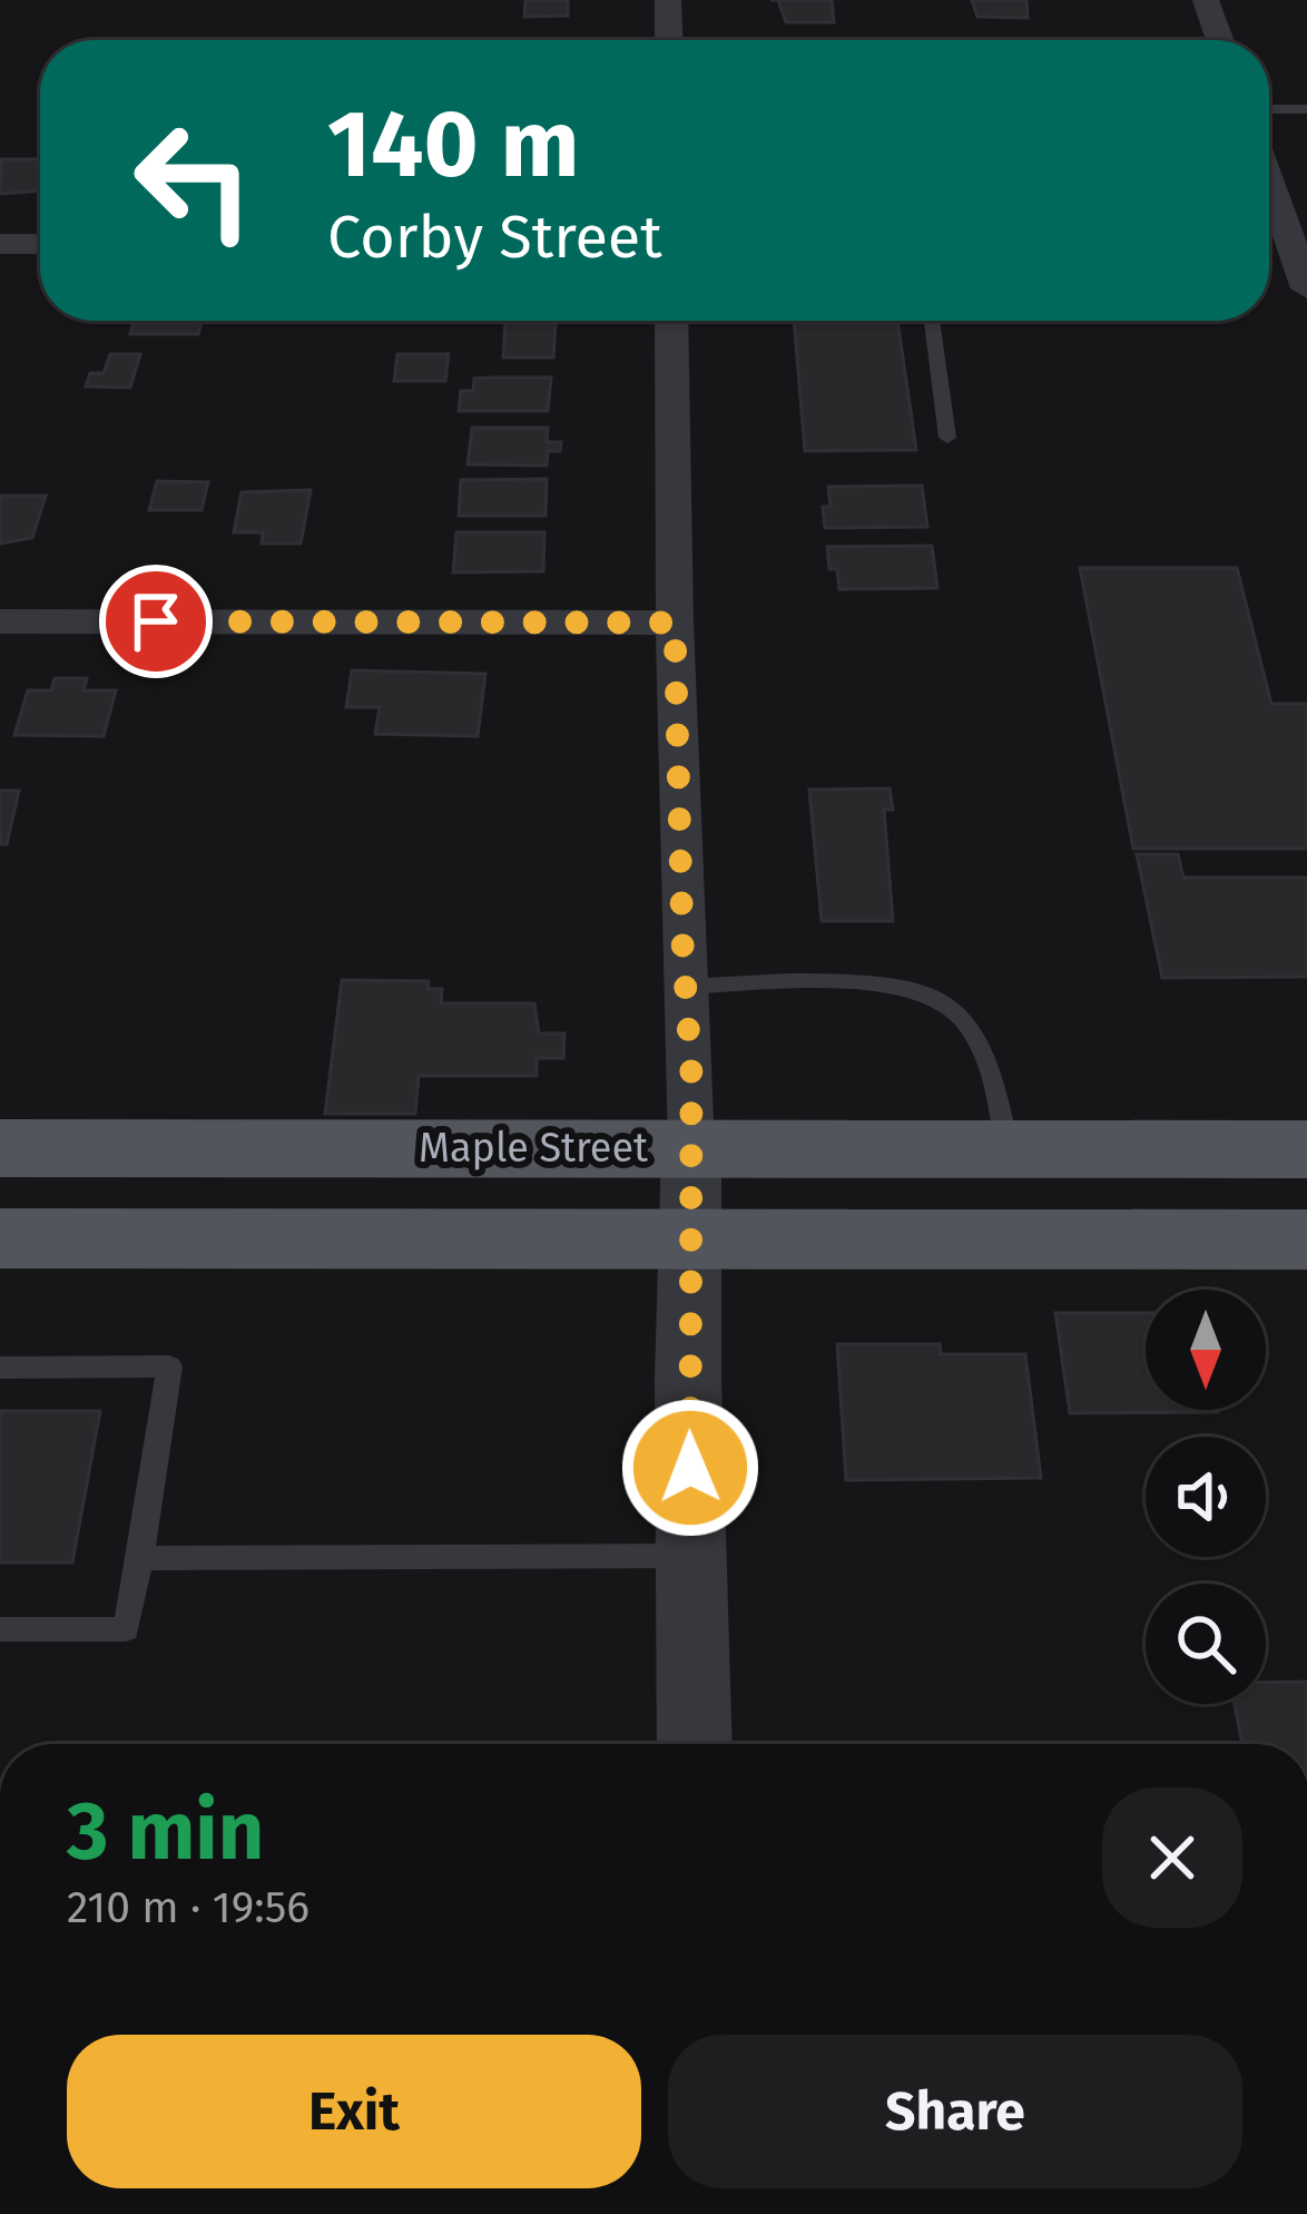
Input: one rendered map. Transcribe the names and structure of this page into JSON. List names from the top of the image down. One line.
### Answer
{"streets":{"main road":["Maple Street"]},"north":"bottom","page":{"turn":["140 m","Corby Street"],"heading":["3 min","210 m · 19:56"],"buttons":["Exit","Share"]}}
